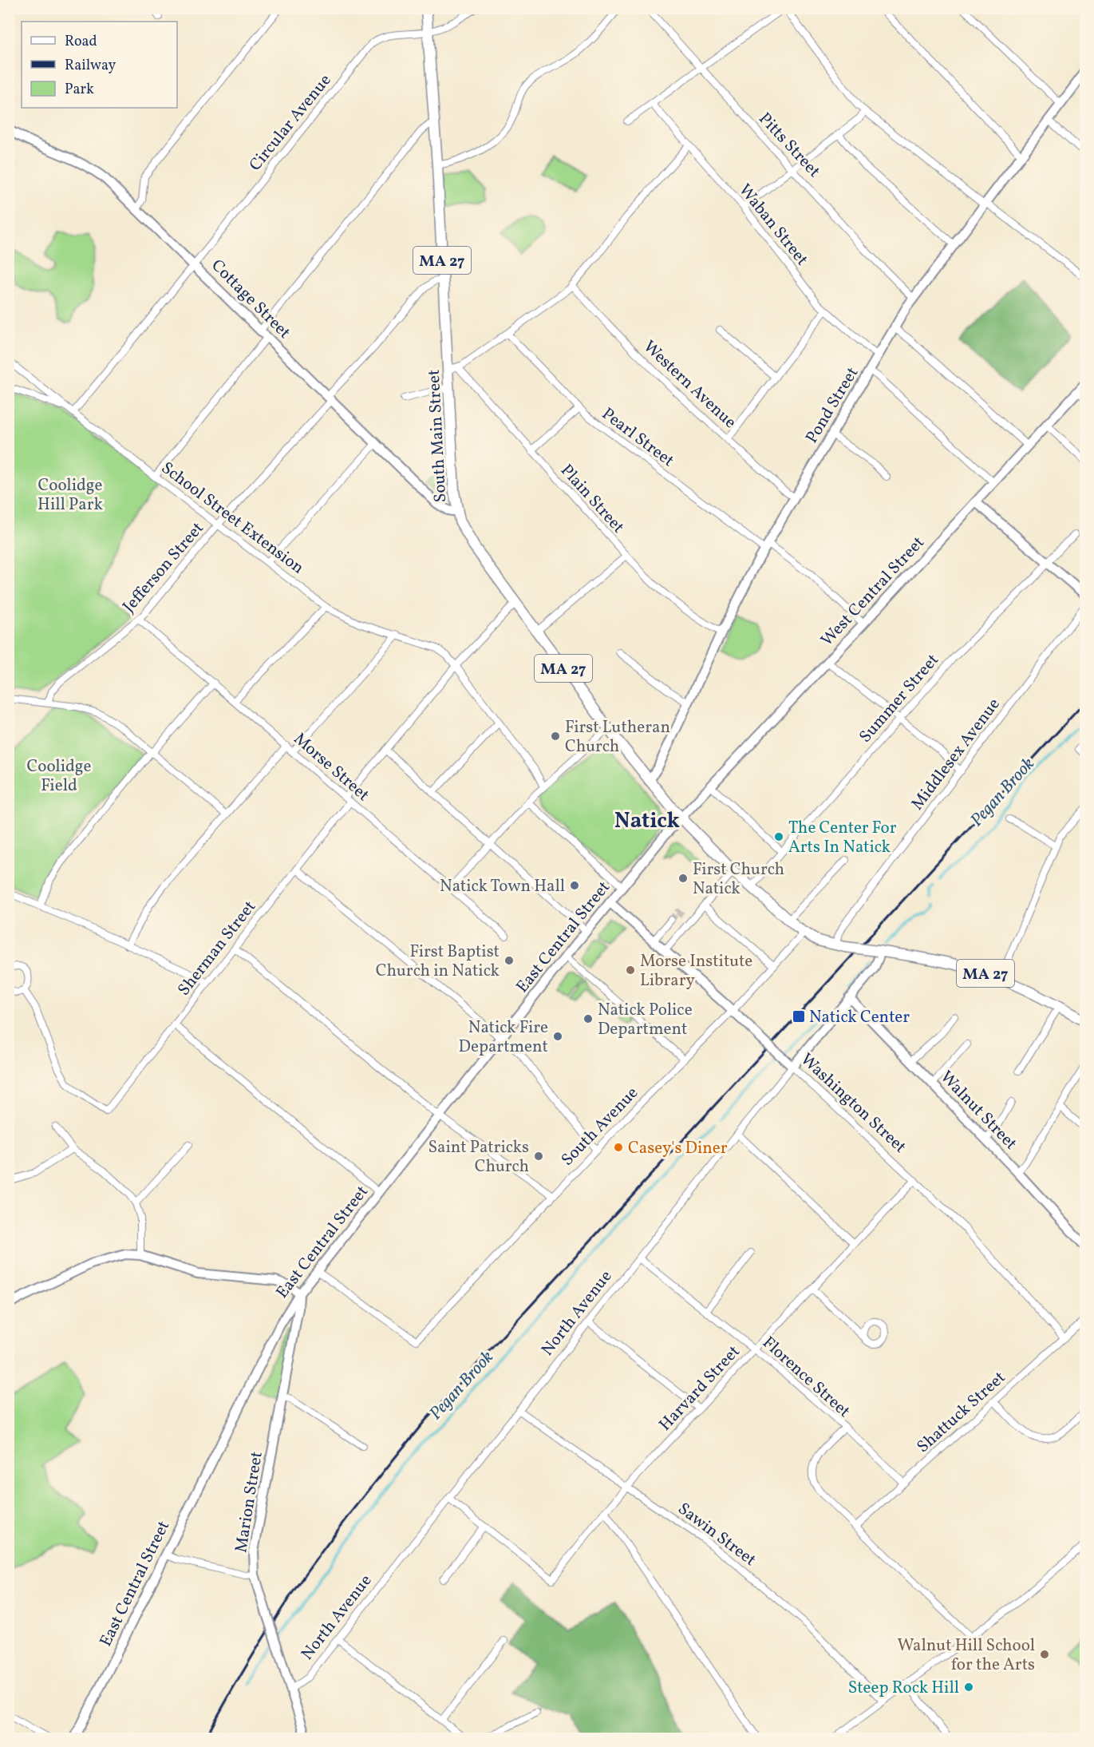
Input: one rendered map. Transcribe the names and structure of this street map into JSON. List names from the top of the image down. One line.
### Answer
{"streets":{"main road":["MA 27","South Main Street"],"street":["Circular Avenue","Pitts Street","Waban Street","Cottage Street","Western Avenue","Pond Street","Pearl Street","Plain Street","School Street Extension","Jefferson Street","West Central Street","Summer Street","Middlesex Avenue","Morse Street","East Central Street","Sherman Street","Washington Street","Walnut Street","South Avenue","North Avenue","Florence Street","Harvard Street","Shattuck Street","Marion Street","Sawin Street"]},"crossings":[["Circular Avenue","Cottage Street"],["Circular Avenue","South Main Street"],["Circular Avenue","School Street Extension"],["Pitts Street","Pond Street"],["Waban Street","Pond Street"],["MA 27","South Main Street"],["MA 27","West Central Street"],["MA 27","Summer Street"],["MA 27","Middlesex Avenue"],["MA 27","East Central Street"],["MA 27","South Avenue"],["MA 27","North Avenue"],["Cottage Street","South Main Street"],["Cottage Street","Jefferson Street"],["Western Avenue","Pond Street"],["Pond Street","South Main Street"],["Pond Street","Pearl Street"],["Pond Street","Plain Street"],["South Main Street","Plain Street"],["South Main Street","Jefferson Street"],["South Main Street","West Central Street"],["South Main Street","East Central Street"],["South Main Street","Sherman Street"],["Pearl Street","West Central Street"],["School Street Extension","Jefferson Street"],["School Street Extension","Sherman Street"],["Jefferson Street","Morse Street"],["West Central Street","East Central Street"],["Morse Street","Sherman Street"],["East Central Street","Washington Street"],["East Central Street","South Avenue"],["East Central Street","Marion Street"],["Washington Street","South Avenue"],["Washington Street","North Avenue"],["Washington Street","Harvard Street"],["Washington Street","Shattuck Street"],["Walnut Street","North Avenue"],["North Avenue","Florence Street"],["North Avenue","Marion Street"],["North Avenue","Sawin Street"],["Florence Street","Harvard Street"],["Florence Street","Shattuck Street"],["Harvard Street","Sawin Street"]],"districts":["Natick"],"water":["Pegan Brook"],"parks":["Coolidge Hill Park","Coolidge Field"],"places":{"other":["First Lutheran Church","The Center For Arts In Natick","First Church Natick","Natick Town Hall","First Baptist Church in Natick","Morse Institute Library","Natick Police Department","Natick Fire Department","Casey's Diner","Saint Patricks Church","Walnut Hill School for the Arts","Steep Rock Hill"],"transit":["Natick Center"]},"legend":["Road","Railway","Park"]}
